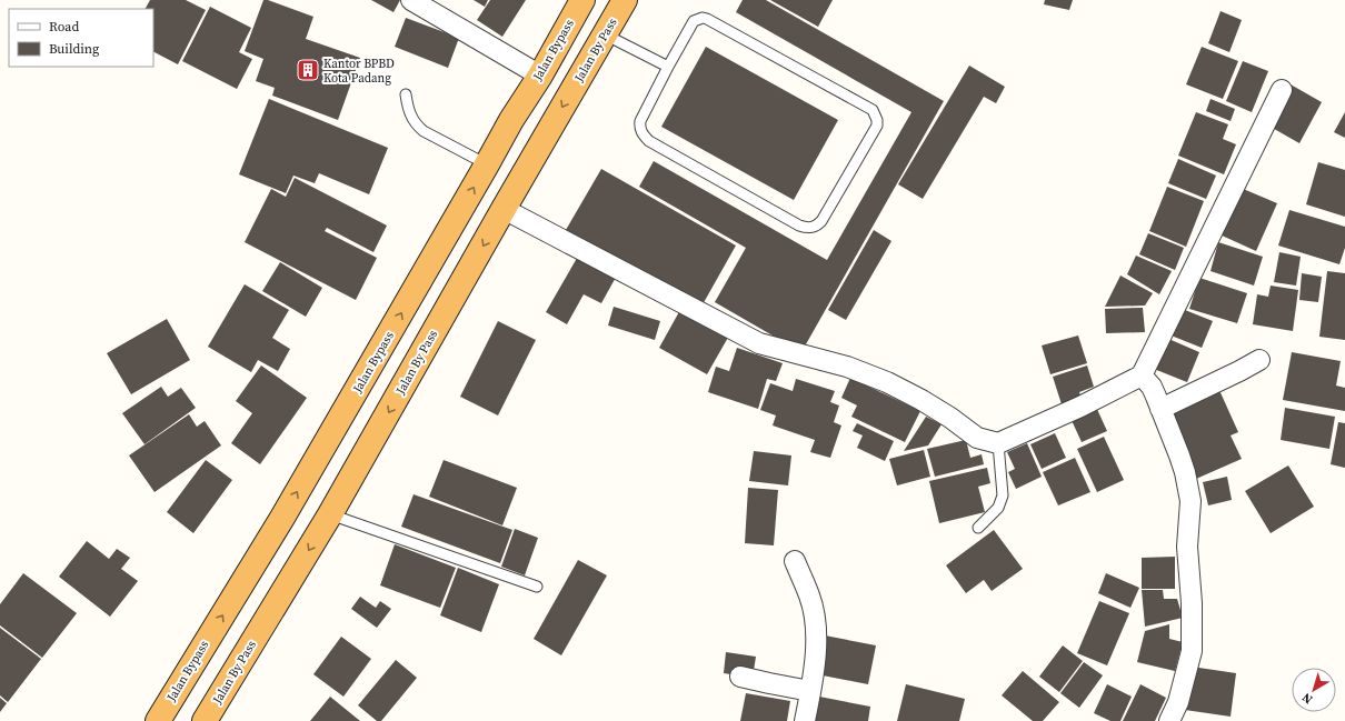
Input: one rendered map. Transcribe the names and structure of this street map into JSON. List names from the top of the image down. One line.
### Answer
{"streets":{"highway":["Jalan Bypass","Jalan By Pass"]},"one_way":["Jalan Bypass","Jalan By Pass"],"places":{"building":["Kantor BPBD Kota Padang"]},"legend":["Road","Building"],"north":"bottom left"}
